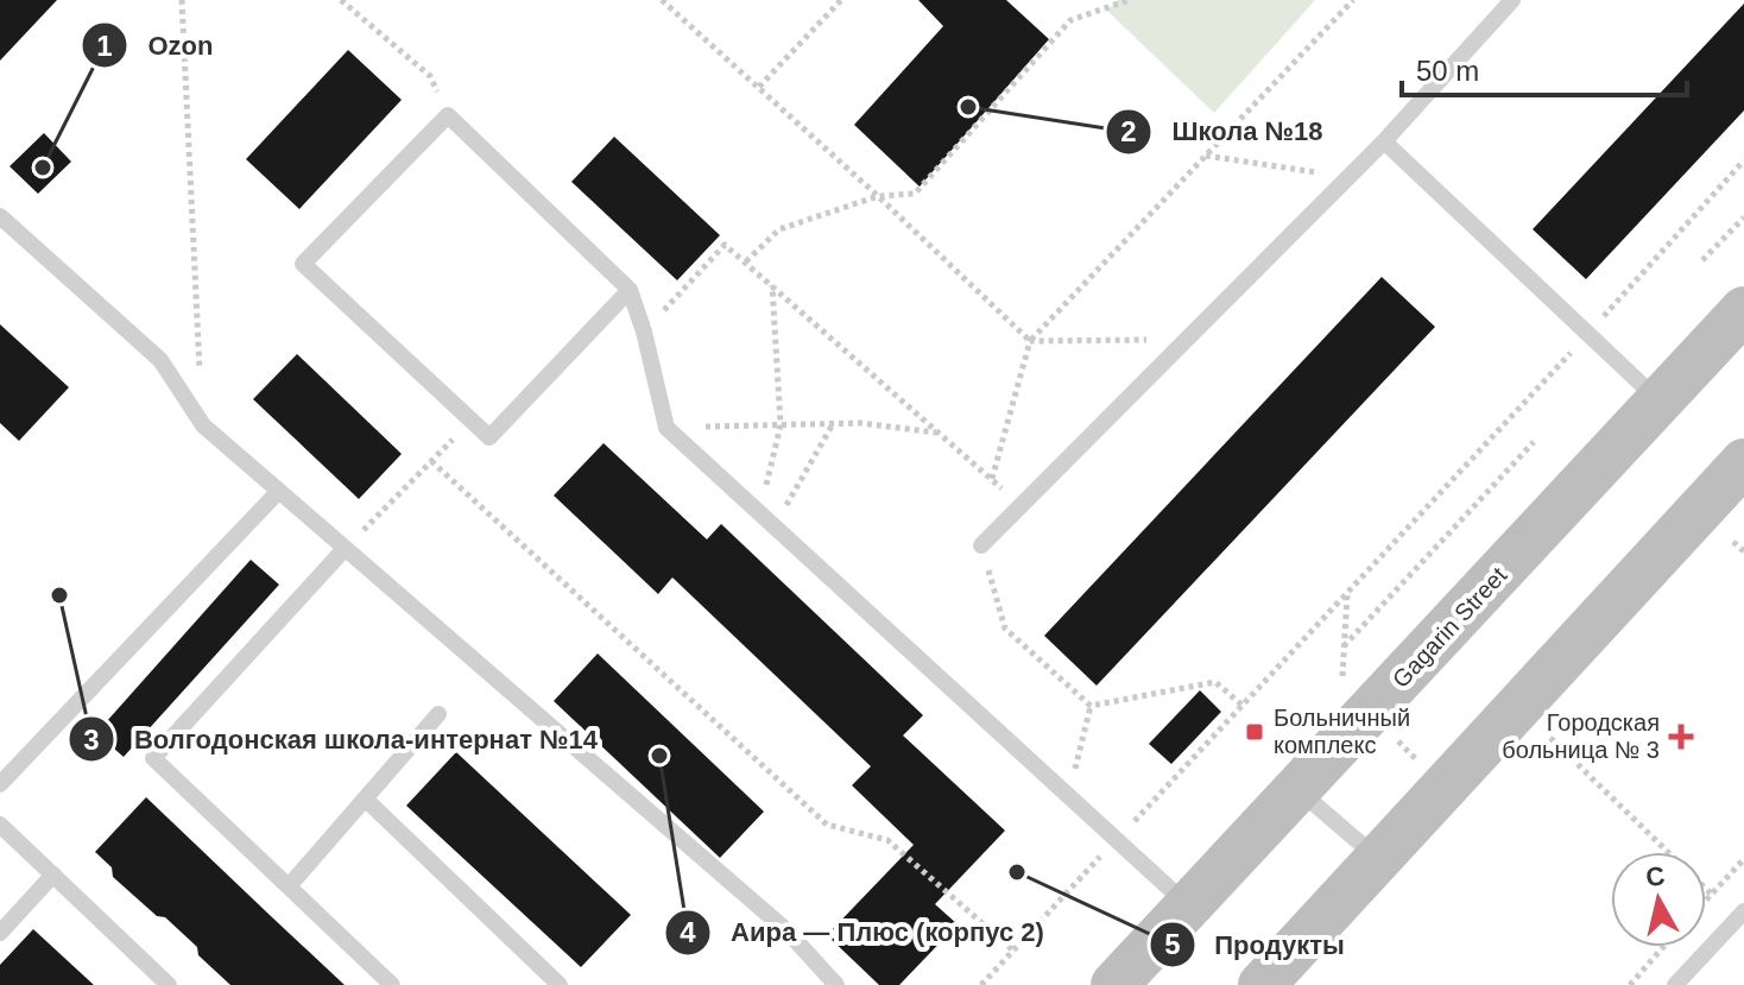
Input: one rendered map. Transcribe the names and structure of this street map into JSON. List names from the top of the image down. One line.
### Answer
{"streets":{"street":["Gagarin Street"]},"places":{"other":["Школа №18","Ozon","Волгодонская школа-интернат №14","Аира — Плюс (корпус 2)","Продукты"],"transit":["Больничный комплекс"],"health":["Городская больница № 3"]},"scale_bar":"50 m","north":"top"}
